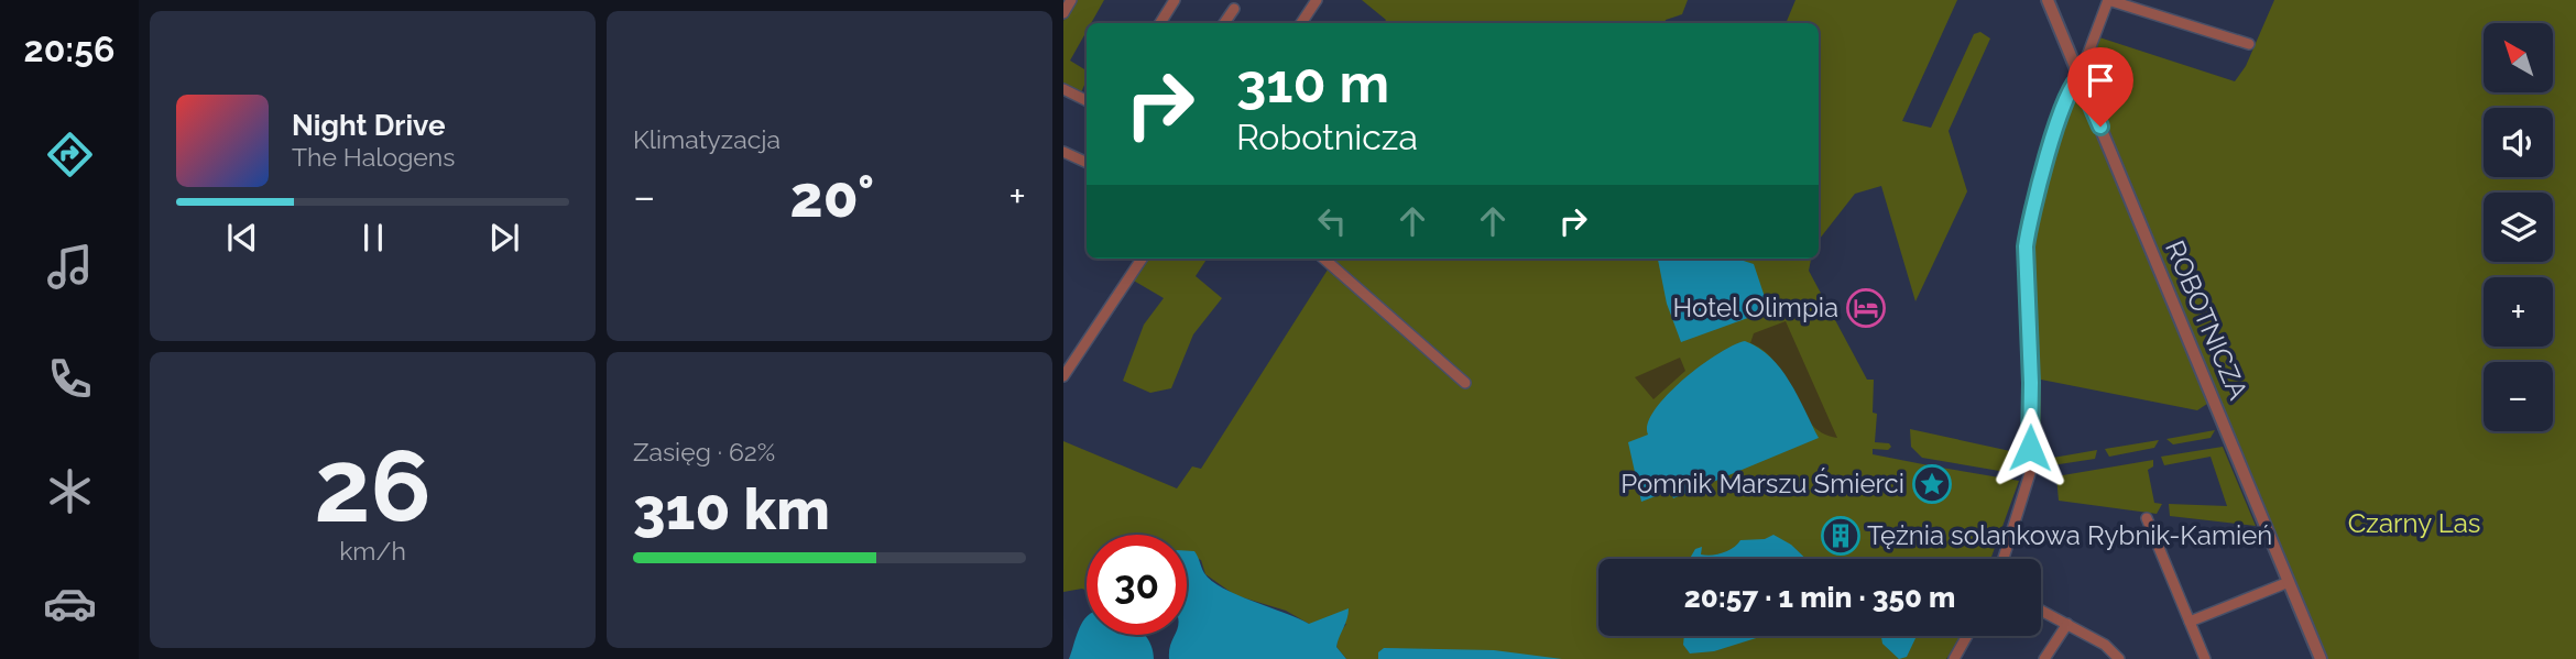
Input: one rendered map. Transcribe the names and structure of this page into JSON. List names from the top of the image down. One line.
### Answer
{"streets":{"street":["ROBOTNICZA"]},"parks":["Czarny Las"],"places":{"hotel":["Hotel Olimpia"],"place":["Pomnik Marszu Śmierci"],"building":["Tężnia solankowa Rybnik-Kamień"]},"north":"top left","page":{"tabs":"20:56","tile":["Klimatyzacja",["26","km/h"],["Zasięg · 62%","310 km"]],"map_buttons":["+","−"],"turn":["310 m","Robotnicza"],"song":["Night Drive","The Halogens"],"heat":["−","20°","+"],"limit":"30","trip":"20:57 · 1 min · 350 m"}}
